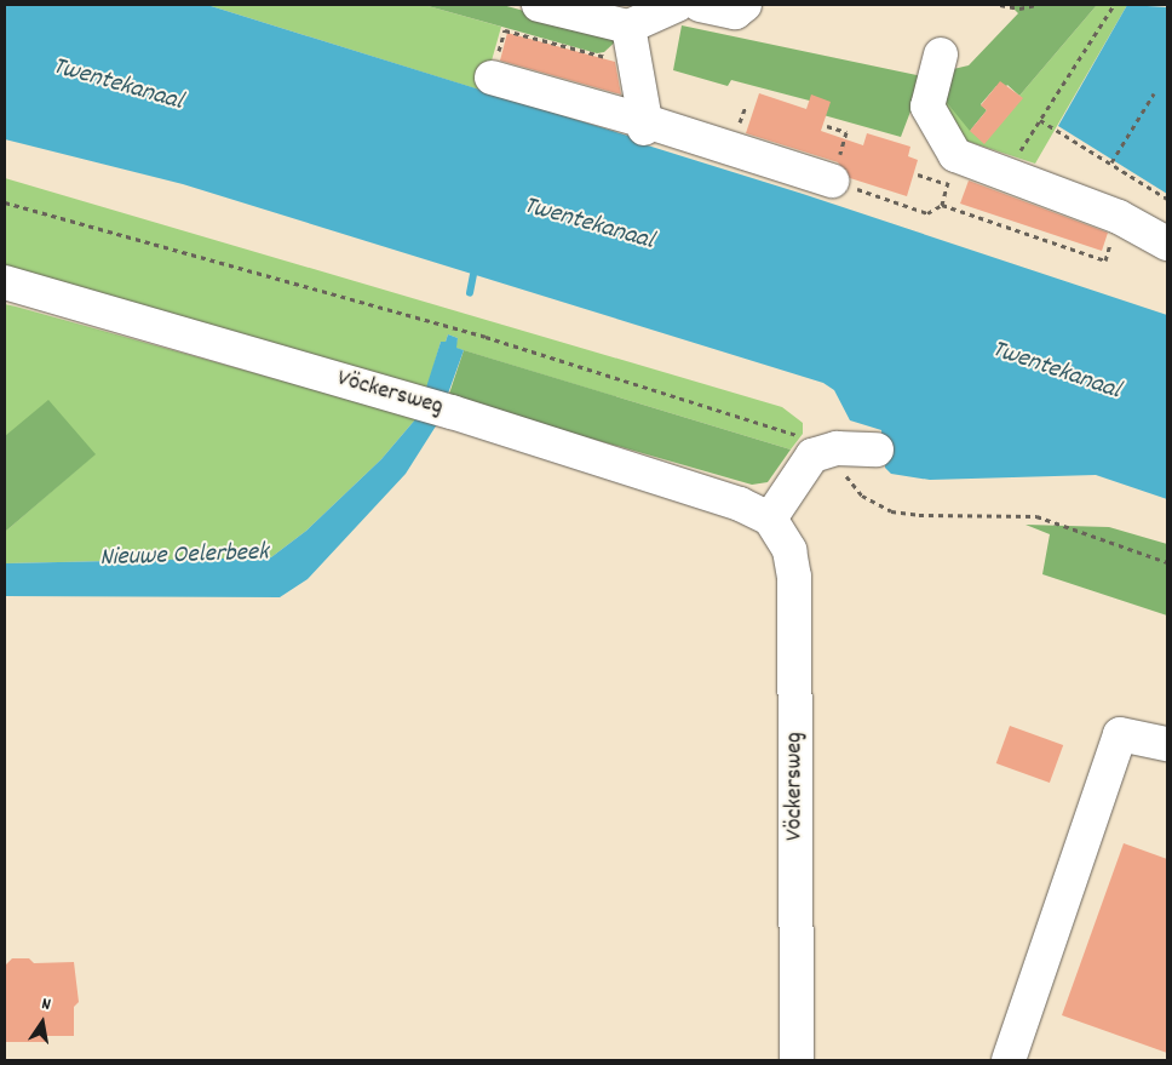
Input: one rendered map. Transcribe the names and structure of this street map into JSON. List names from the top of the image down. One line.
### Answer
{"streets":{"street":["Vöckersweg"]},"water":["Twentekanaal","Nieuwe Oelerbeek"],"north":"top"}
